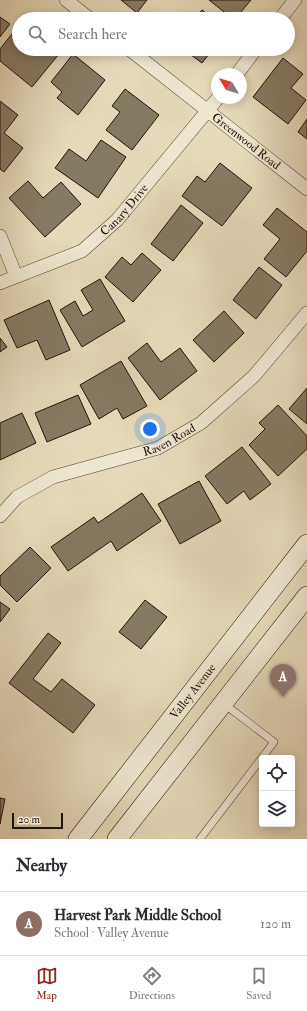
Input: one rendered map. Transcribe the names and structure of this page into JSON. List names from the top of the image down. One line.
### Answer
{"streets":{"main road":["Valley Avenue"],"street":["Greenwood Road","Canary Drive","Raven Road"]},"crossings":[["Greenwood Road","Canary Drive"]],"scale_bar":"20 m","north":"top left","page":{"search":"Search here","pins":"A","scale":"20 m","heading":"Nearby","list":[{"mark":"A","name":"Harvest Park Middle School","note":"School · Valley Avenue","value":"120 m"}],"nav":["Map","Directions","Saved"]}}
